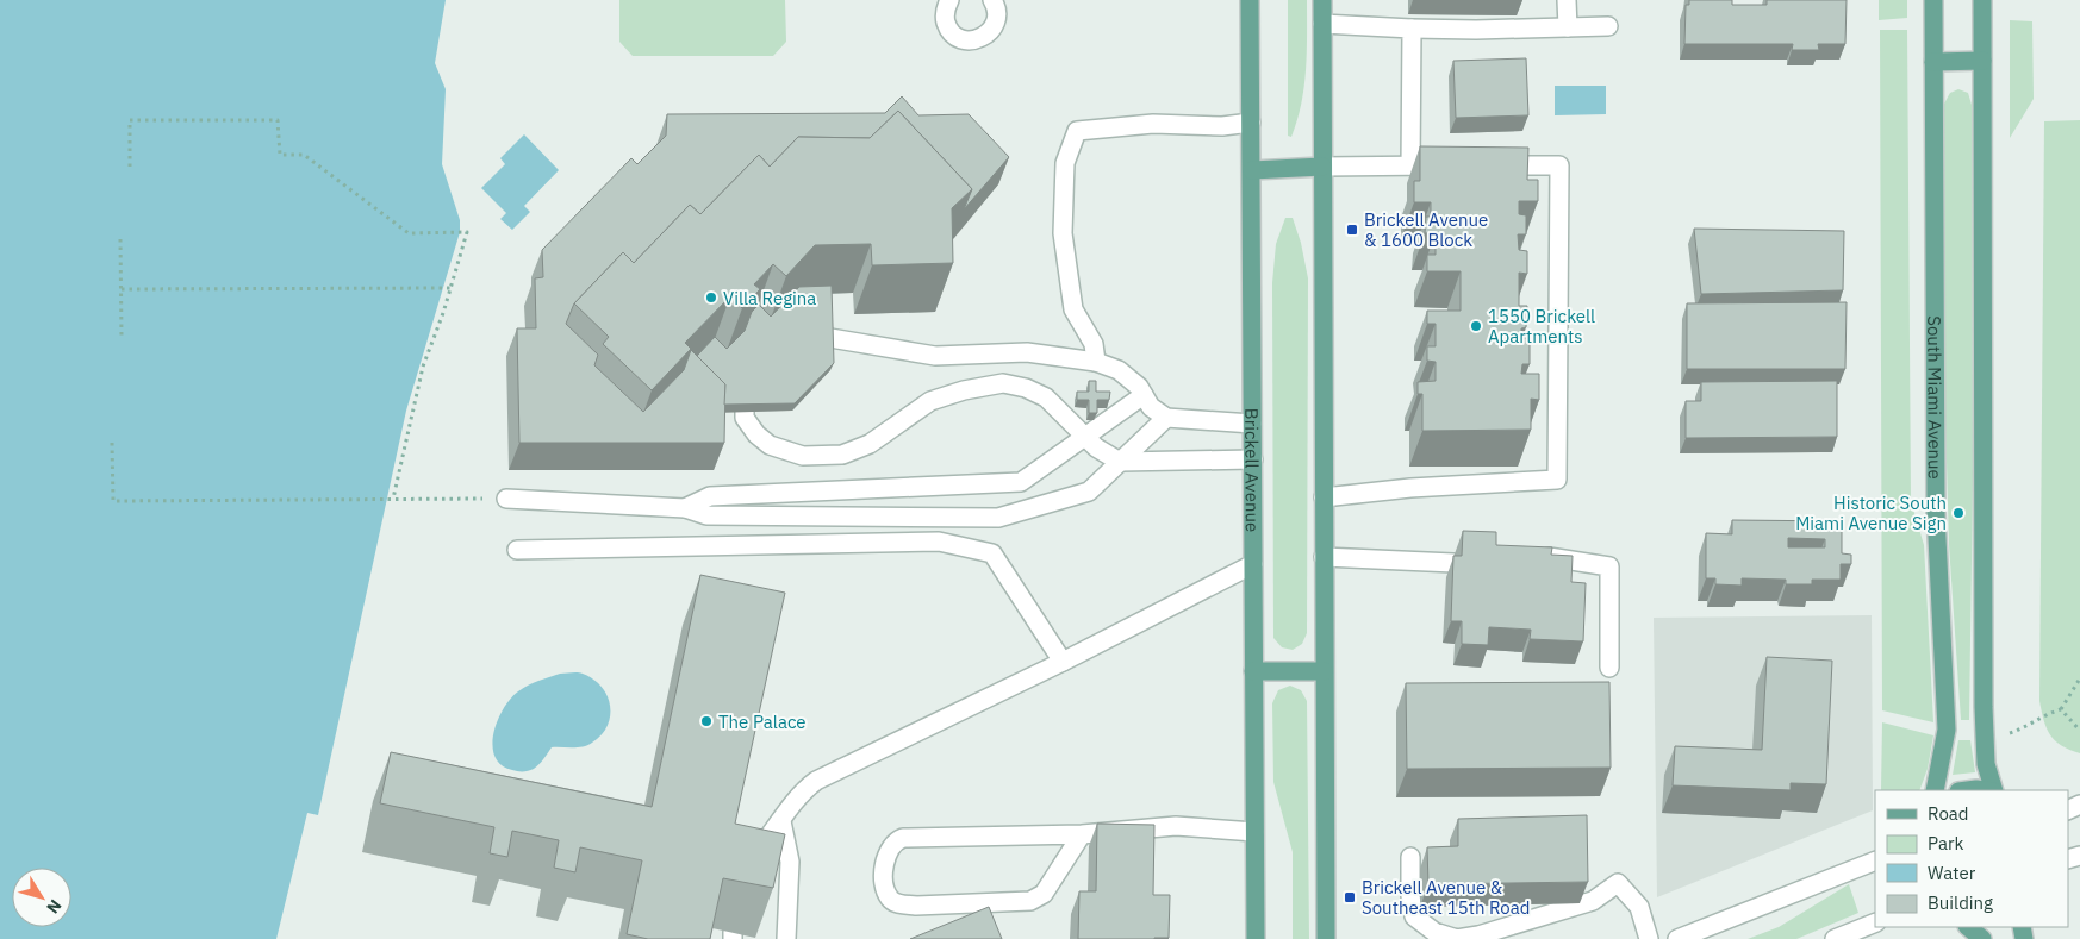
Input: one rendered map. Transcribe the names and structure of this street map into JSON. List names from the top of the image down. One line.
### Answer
{"streets":{"main road":["South Miami Avenue","Brickell Avenue"]},"places":{"transit":["Brickell Avenue & 1600 Block","Brickell Avenue & Southeast 15th Road"],"other":["Villa Regina","1550 Brickell Apartments","Historic South Miami Avenue Sign","The Palace"]},"legend":["Road","Park","Water","Building"],"north":"bottom right"}
